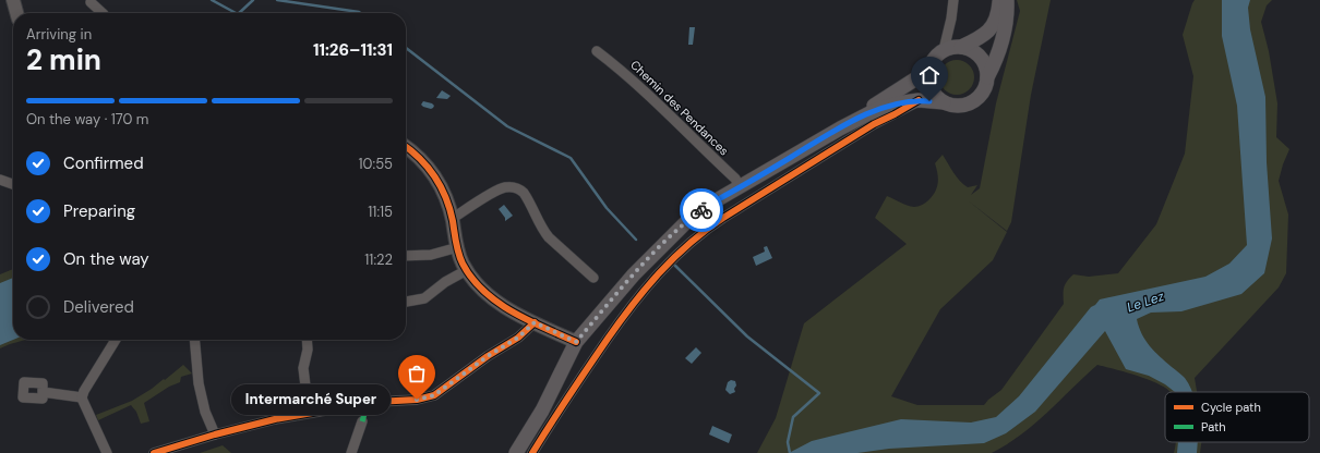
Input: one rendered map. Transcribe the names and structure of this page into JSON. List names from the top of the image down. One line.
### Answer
{"streets":{"street":["Chemin des Pendances"]},"water":["Le Lez"],"places":["Intermarché Super"],"legend":["Cycle path","Path"],"page":{"heading":["2 min","Arriving in","11:26–11:31"],"bar":"On the way · 170 m","list":[["Confirmed","10:55"],["Preparing","11:15"],["On the way","11:22"],"Delivered"],"bubble":"Intermarché Super"}}
